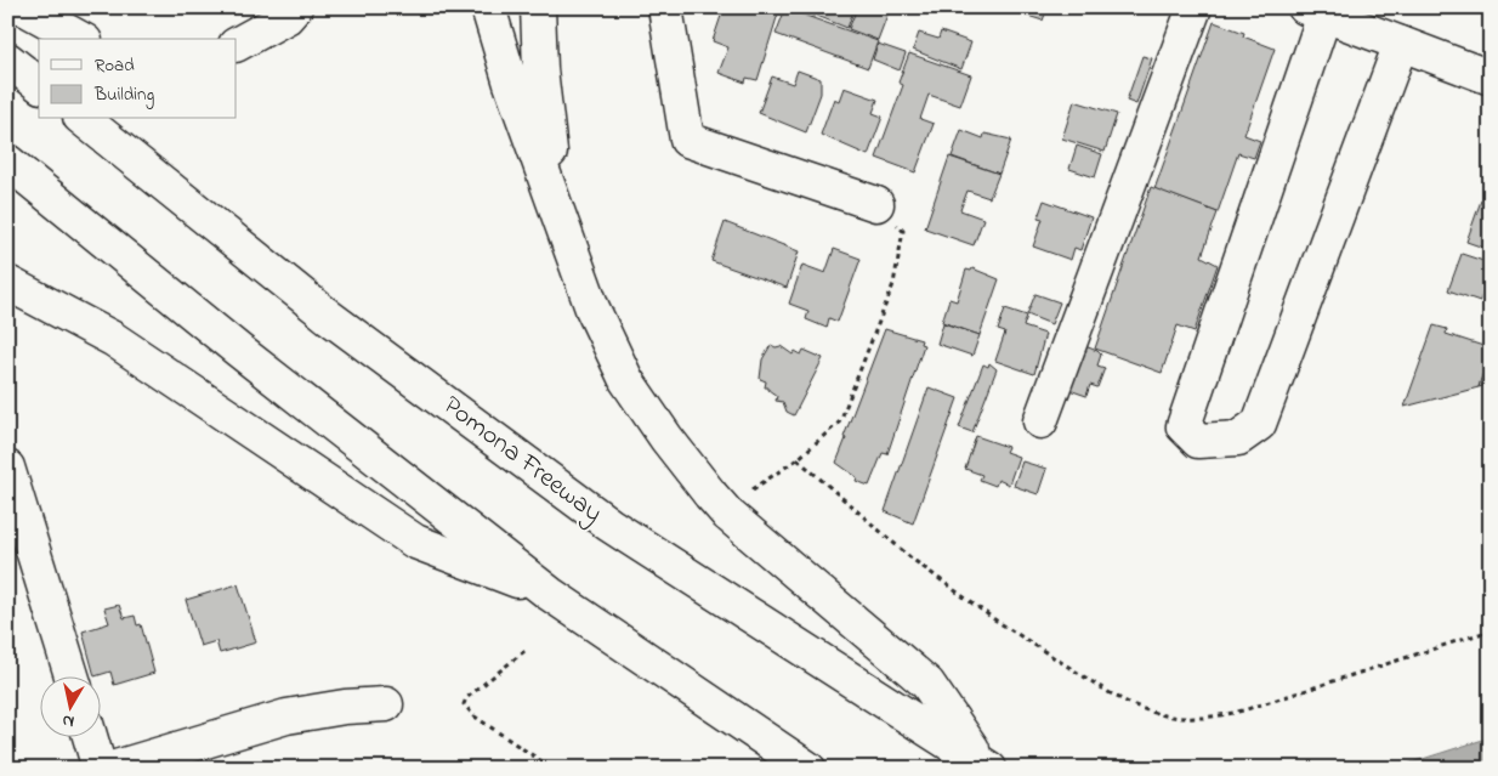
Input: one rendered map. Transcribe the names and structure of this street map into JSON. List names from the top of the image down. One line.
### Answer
{"streets":{"main road":["Pomona Freeway"]},"legend":["Road","Building"],"north":"bottom"}
